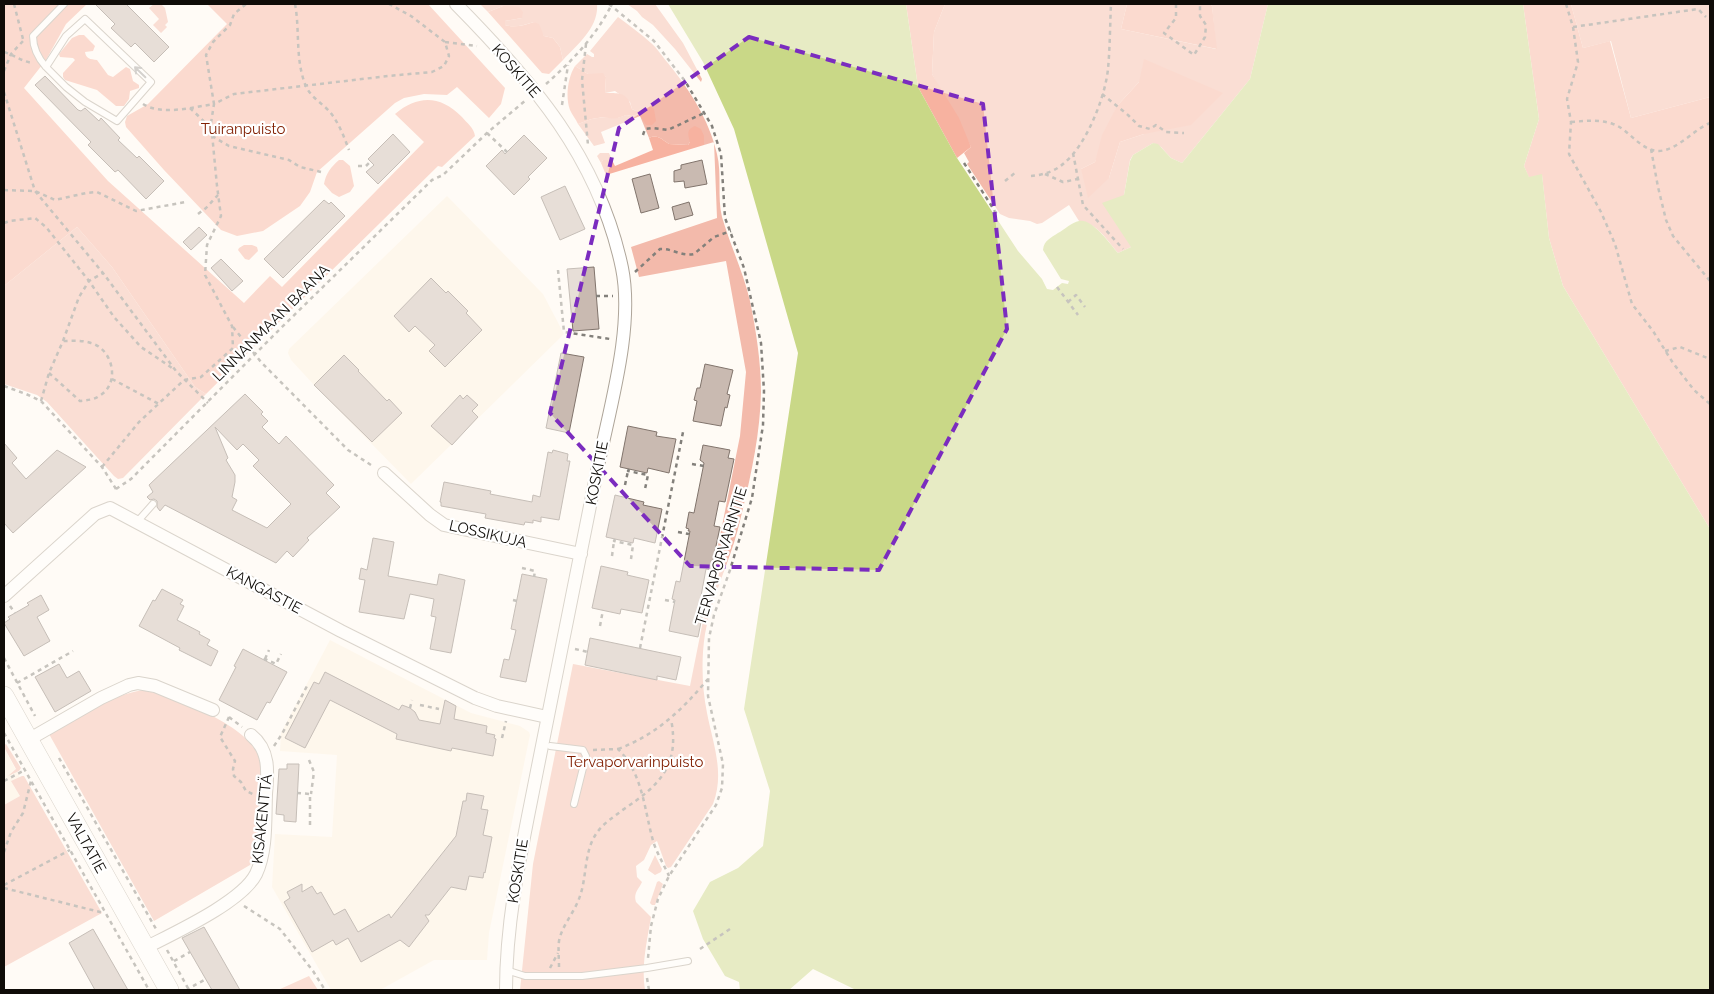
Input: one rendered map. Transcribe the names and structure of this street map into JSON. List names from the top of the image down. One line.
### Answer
{"streets":{"street":["KOSKITIE","LOSSIKUJA","KANGASTIE","KISAKENTTÄ","VALTATIE"],"path":["LINNANMAAN BAANA","TERVAPORVARINTIE"]},"crossings":[["KOSKITIE","LINNANMAAN BAANA"],["KOSKITIE","LOSSIKUJA"],["KOSKITIE","KANGASTIE"],["KISAKENTTÄ","VALTATIE"]],"parks":["Tuiranpuisto","Tervaporvarinpuisto"]}
